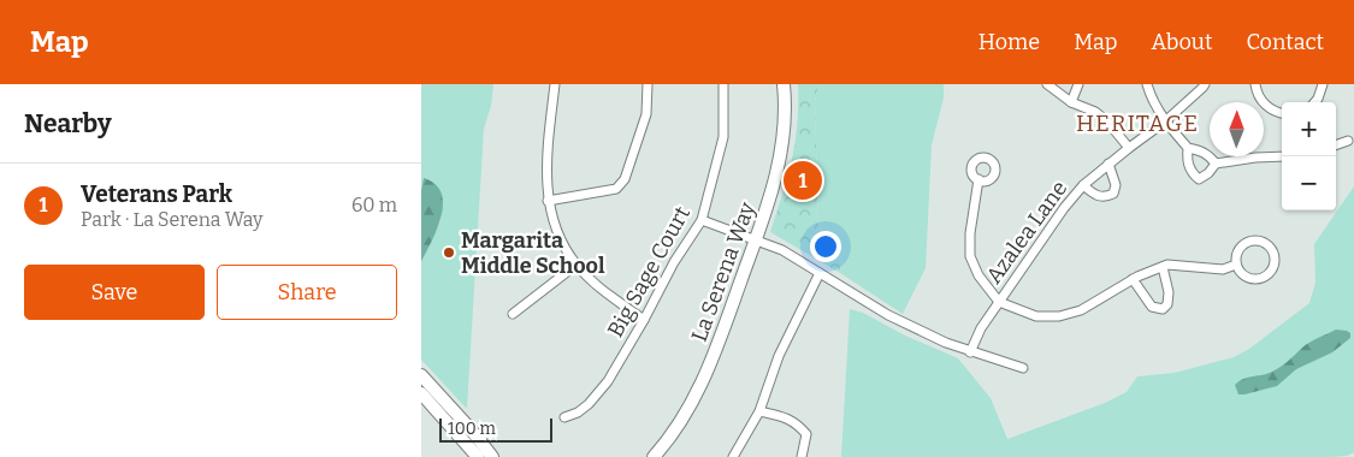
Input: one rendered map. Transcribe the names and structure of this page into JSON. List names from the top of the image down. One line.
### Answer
{"streets":{"main road":["La Serena Way"],"street":["Azalea Lane","Big Sage Court"]},"districts":["HERITAGE"],"places":["Margarita Middle School"],"scale_bar":"100 m","north":"top","page":{"header":"Map","nav":["Home","Map","About","Contact"],"heading":"Nearby","map_buttons":["+","−"],"pins":"1","list":[{"mark":"1","name":"Veterans Park","note":"Park · La Serena Way","value":"60 m"}],"buttons":["Save","Share"],"scale":"100 m"}}
